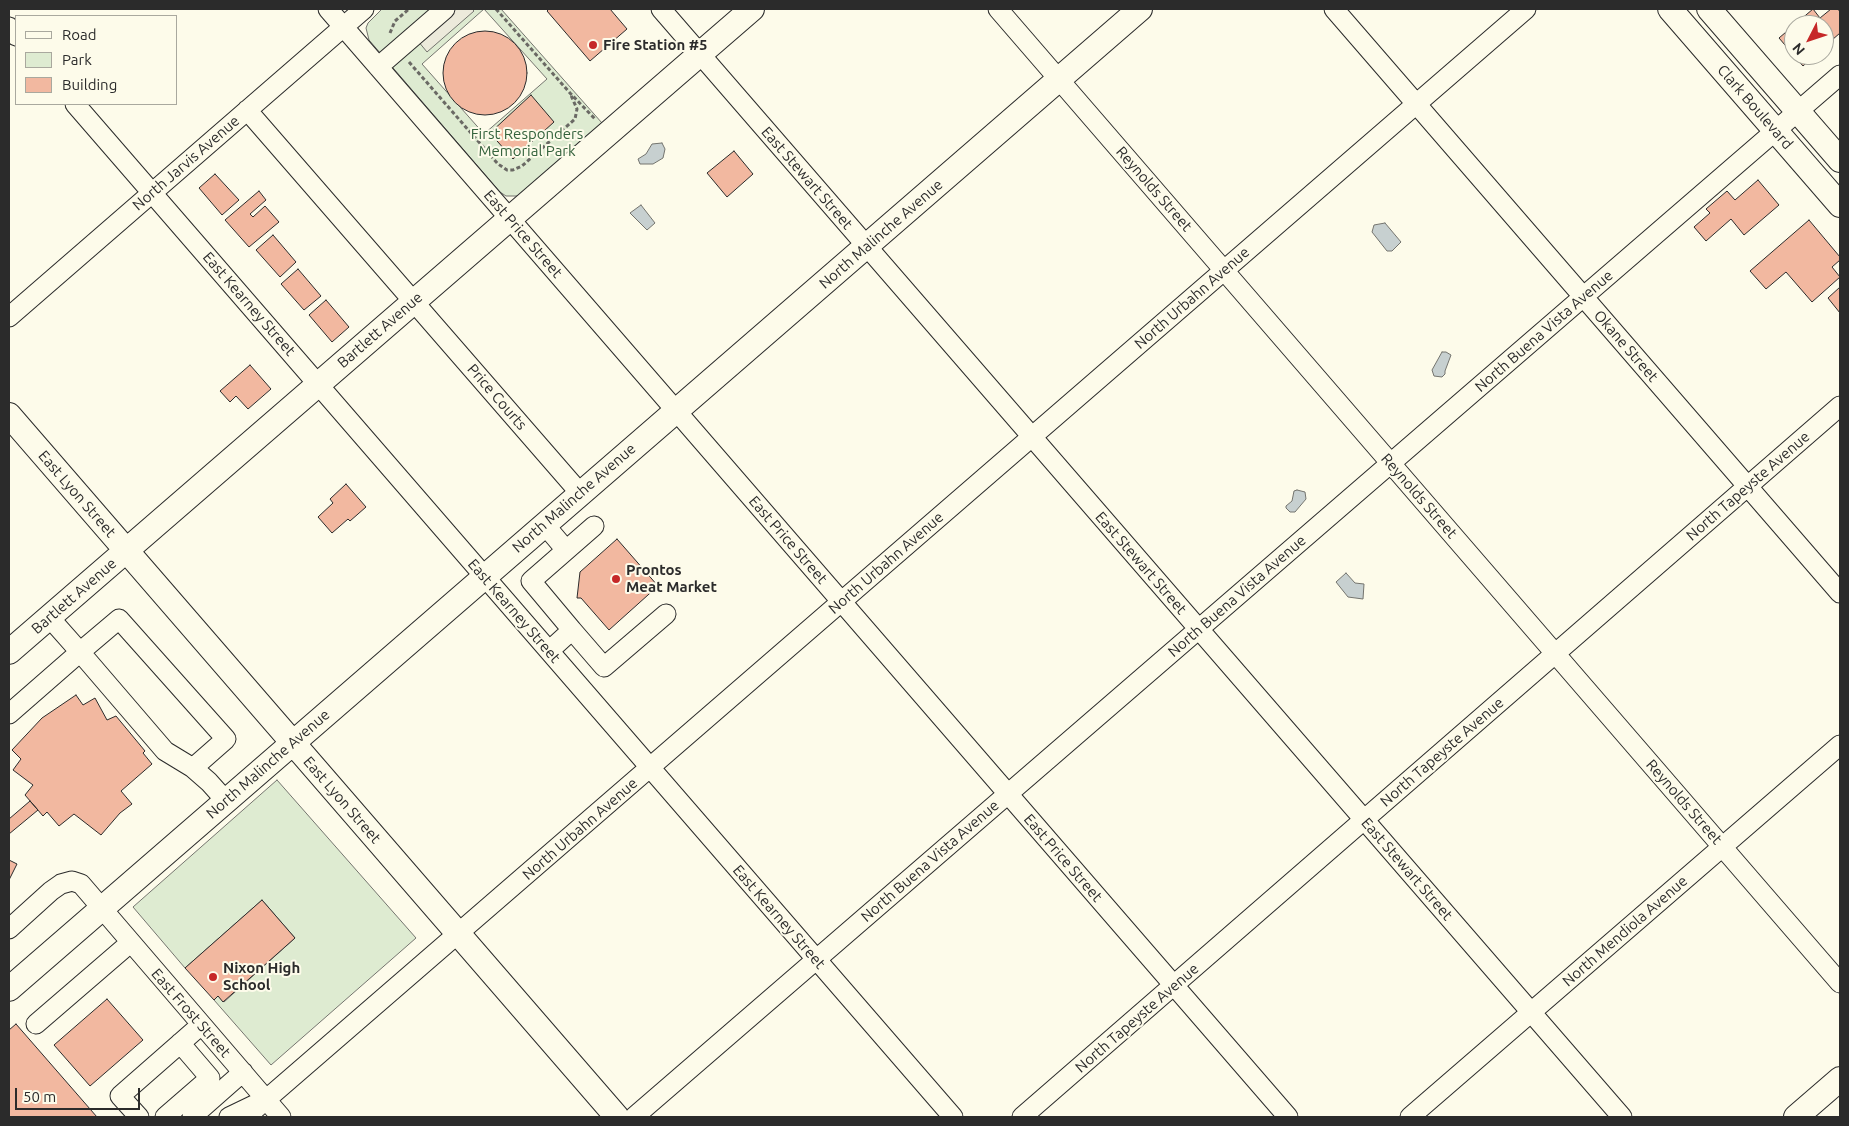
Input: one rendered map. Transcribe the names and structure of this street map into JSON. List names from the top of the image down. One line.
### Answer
{"streets":{"main road":["Clark Boulevard","North Malinche Avenue","Bartlett Avenue","East Lyon Street"],"street":["North Jarvis Avenue","East Stewart Street","Reynolds Street","East Price Street","North Urbahn Avenue","East Kearney Street","North Buena Vista Avenue","Okane Street","Price Courts","North Tapeyste Avenue","North Mendiola Avenue","East Frost Street"]},"crossings":[["Clark Boulevard","North Buena Vista Avenue"],["North Jarvis Avenue","East Price Street"],["North Jarvis Avenue","East Kearney Street"],["North Jarvis Avenue","Price Courts"],["East Stewart Street","North Malinche Avenue"],["East Stewart Street","North Urbahn Avenue"],["East Stewart Street","Bartlett Avenue"],["East Stewart Street","North Buena Vista Avenue"],["East Stewart Street","North Tapeyste Avenue"],["East Stewart Street","North Mendiola Avenue"],["Reynolds Street","North Malinche Avenue"],["Reynolds Street","North Urbahn Avenue"],["Reynolds Street","North Buena Vista Avenue"],["Reynolds Street","North Tapeyste Avenue"],["Reynolds Street","North Mendiola Avenue"],["East Price Street","North Malinche Avenue"],["East Price Street","North Urbahn Avenue"],["East Price Street","Bartlett Avenue"],["East Price Street","North Buena Vista Avenue"],["East Price Street","North Tapeyste Avenue"],["North Malinche Avenue","East Kearney Street"],["North Malinche Avenue","Price Courts"],["North Malinche Avenue","East Lyon Street"],["North Malinche Avenue","East Frost Street"],["North Urbahn Avenue","East Kearney Street"],["North Urbahn Avenue","Okane Street"],["North Urbahn Avenue","East Lyon Street"],["North Urbahn Avenue","East Frost Street"],["East Kearney Street","Bartlett Avenue"],["East Kearney Street","North Buena Vista Avenue"],["Bartlett Avenue","Price Courts"],["Bartlett Avenue","East Lyon Street"],["North Buena Vista Avenue","Okane Street"],["Okane Street","North Tapeyste Avenue"]],"parks":["First Responders Memorial Park"],"places":["Fire Station #5","Prontos Meat Market","Nixon High School"],"legend":["Road","Park","Building"],"scale_bar":"50 m","north":"bottom left"}
